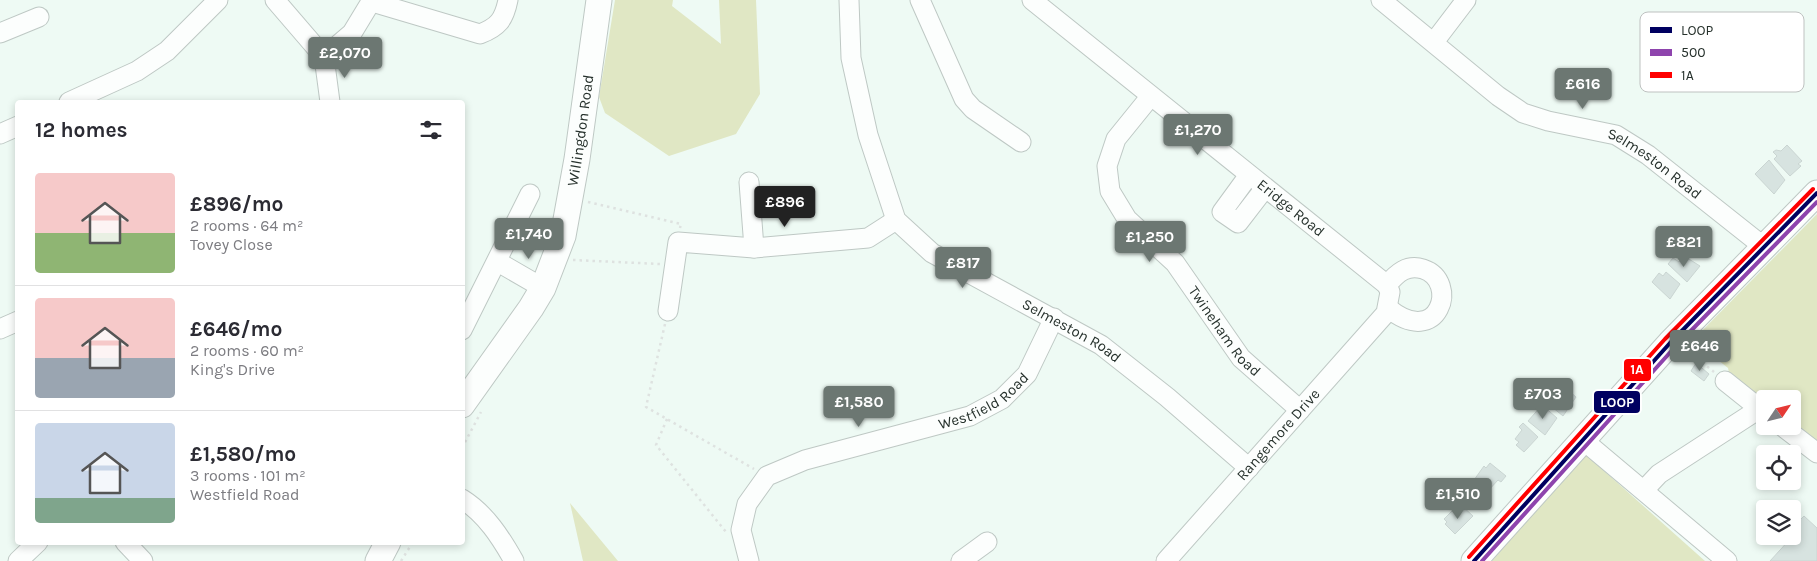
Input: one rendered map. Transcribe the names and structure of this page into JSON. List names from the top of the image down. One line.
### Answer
{"streets":{"main road":["Willingdon Road"],"street":["Selmeston Road","Eridge Road","Twineham Road","Westfield Road","Rangemore Drive"]},"crossings":[["Selmeston Road","Westfield Road"],["Selmeston Road","Rangemore Drive"],["Eridge Road","Twineham Road"],["Eridge Road","Rangemore Drive"],["Twineham Road","Rangemore Drive"]],"lines":["transit line 1A","transit line LOOP","transit line 500"],"legend":["LOOP","500","1A"],"north":"top right","page":{"price":["£2,070","£616","£1,270","£896","£1,740","£1,250","£821","£817","£646","£703","£1,580","£1,510"],"heading":"12 homes","list":[{"name":"£896/mo","note":"2 rooms · 64 m² · Tovey Close"},{"name":"£646/mo","note":"2 rooms · 60 m² · King's Drive"},{"name":"£1,580/mo","note":"3 rooms · 101 m² · Westfield Road"}]}}
